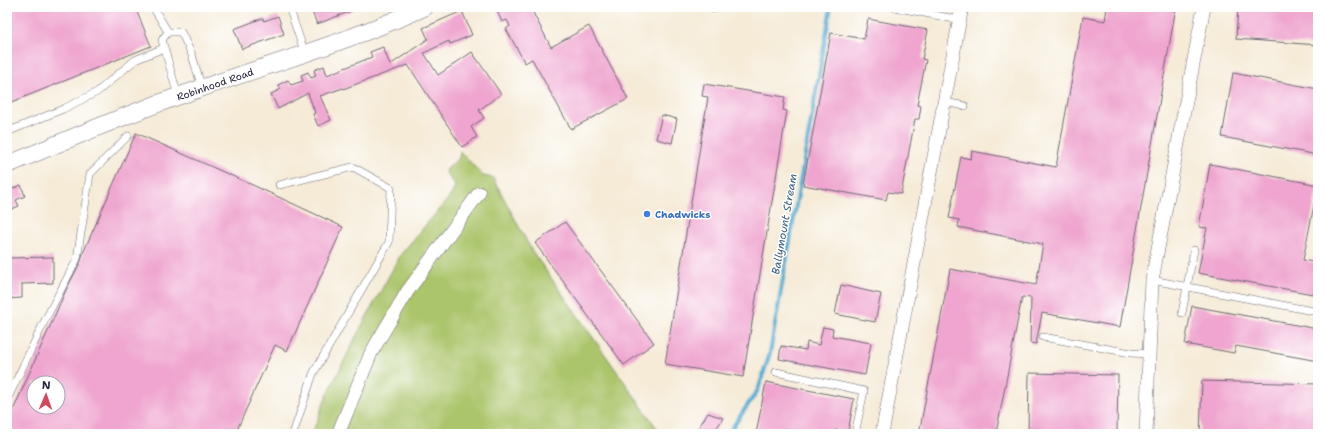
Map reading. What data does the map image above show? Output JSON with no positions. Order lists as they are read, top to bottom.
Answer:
{
  "streets": {
    "street": ["Robinhood Road"]
  },
  "water": ["Ballymount Stream"],
  "places": ["Chadwicks"],
  "north": "top"
}
